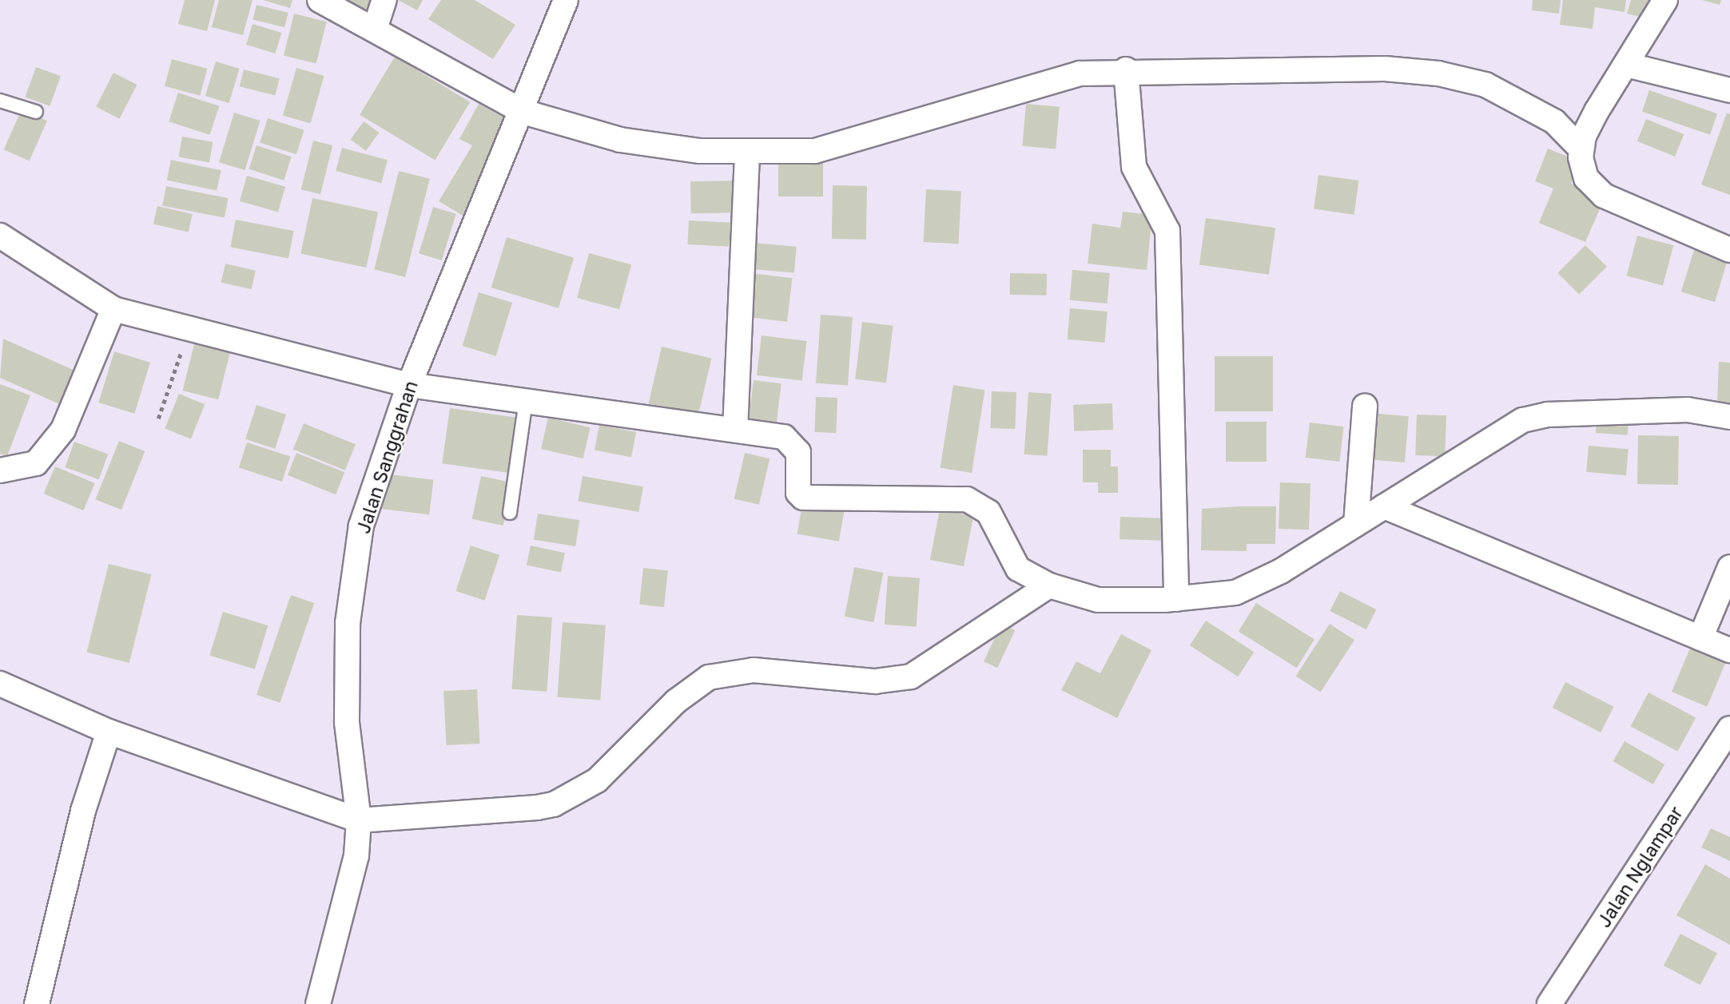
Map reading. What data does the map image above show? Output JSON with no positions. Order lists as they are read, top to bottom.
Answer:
{
  "streets": {
    "street": ["Jalan Sanggrahan", "Jalan Nglampar"]
  }
}
